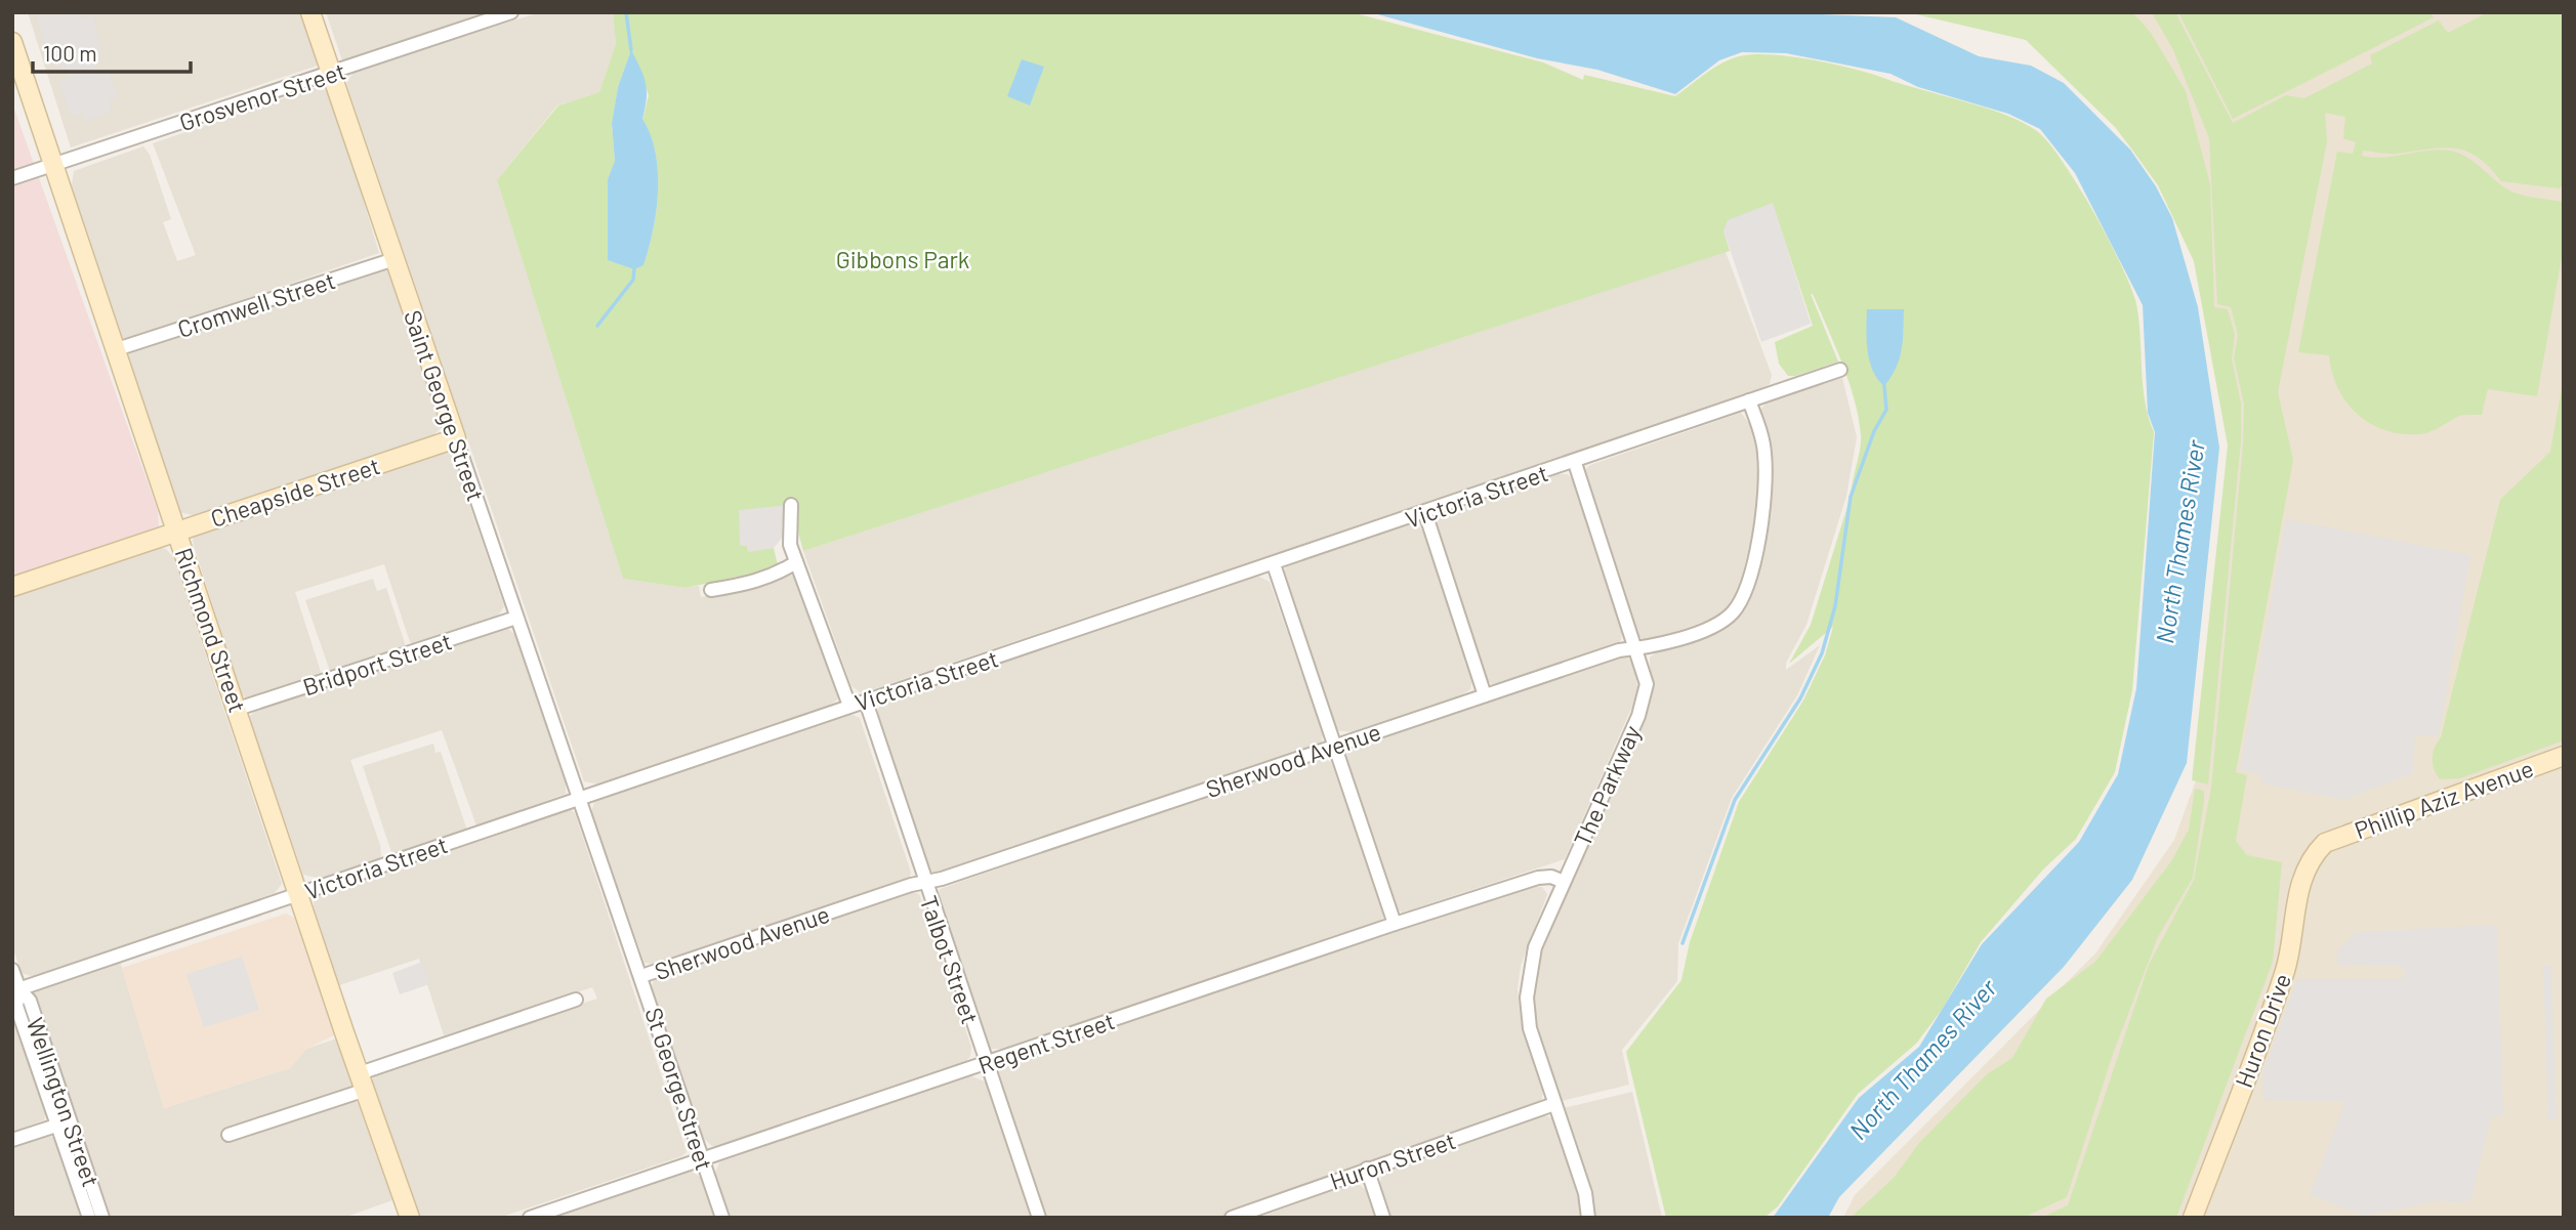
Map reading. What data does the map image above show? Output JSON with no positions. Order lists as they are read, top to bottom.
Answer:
{
  "streets": {
    "street": [
      "Grosvenor Street",
      "Cromwell Street",
      "Saint George Street",
      "Cheapside Street",
      "Victoria Street",
      "Richmond Street",
      "Bridport Street",
      "Sherwood Avenue",
      "The Parkway",
      "Phillip Aziz Avenue",
      "Talbot Street",
      "Huron Drive",
      "Regent Street",
      "St George Street",
      "Wellington Street",
      "Huron Street"
    ]
  },
  "crossings": [
    ["Grosvenor Street", "Saint George Street"],
    ["Grosvenor Street", "Richmond Street"],
    ["Cromwell Street", "Saint George Street"],
    ["Cromwell Street", "Richmond Street"],
    ["Saint George Street", "Cheapside Street"],
    ["Saint George Street", "Victoria Street"],
    ["Saint George Street", "Bridport Street"],
    ["Saint George Street", "St George Street"],
    ["Cheapside Street", "Richmond Street"],
    ["Victoria Street", "Richmond Street"],
    ["Victoria Street", "Sherwood Avenue"],
    ["Victoria Street", "The Parkway"],
    ["Victoria Street", "Talbot Street"],
    ["Victoria Street", "St George Street"],
    ["Victoria Street", "Wellington Street"],
    ["Richmond Street", "Bridport Street"],
    ["Sherwood Avenue", "The Parkway"],
    ["Sherwood Avenue", "Talbot Street"],
    ["Sherwood Avenue", "St George Street"],
    ["The Parkway", "Regent Street"],
    ["The Parkway", "Huron Street"],
    ["Phillip Aziz Avenue", "Huron Drive"],
    ["Talbot Street", "Regent Street"],
    ["Regent Street", "St George Street"]
  ],
  "water": ["North Thames River"],
  "parks": ["Gibbons Park"],
  "scale_bar": "100 m"
}
